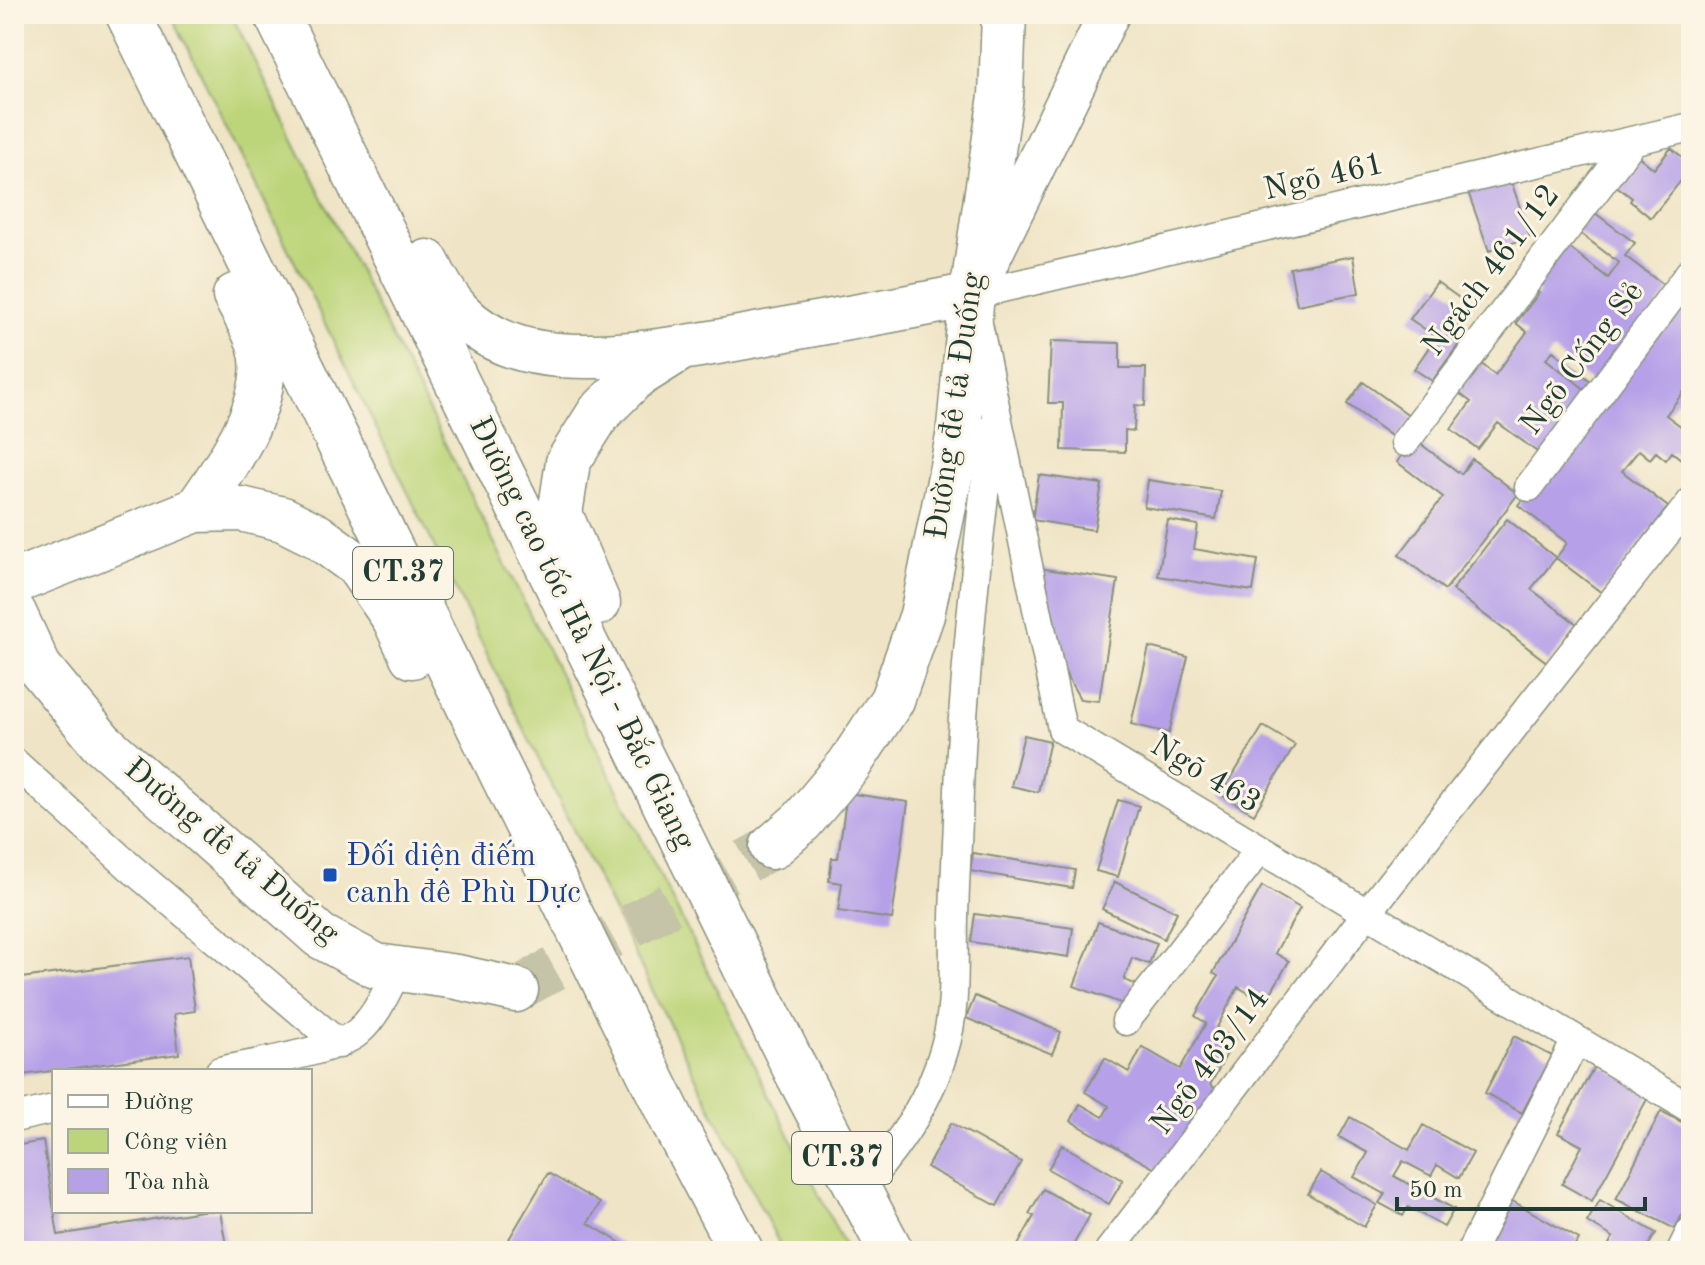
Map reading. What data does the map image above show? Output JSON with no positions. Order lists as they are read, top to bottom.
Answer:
{
  "streets": {
    "main road": ["Đường đê tả Đuống", "CT.37", "Đường cao tốc Hà Nội - Bắc Giang"],
    "street": [
      "Ngõ 461",
      "Ngách 461/12",
      "Ngõ Cống Sẻ",
      "Ngõ 463",
      "Ngõ 463/14"
    ]
  },
  "crossings": [
    ["Ngõ 461", "Ngách 461/12"],
    ["Ngõ 461", "Đường đê tả Đuống"],
    ["Ngõ 461", "Ngõ 463"],
    ["Đường đê tả Đuống", "Ngõ 463"],
    ["Ngõ 463", "Ngõ 463/14"]
  ],
  "places": {
    "transit": ["Đối diện điếm canh đê Phù Dực"]
  },
  "legend": ["Đường", "Công viên", "Tòa nhà"],
  "scale_bar": "50 m"
}
